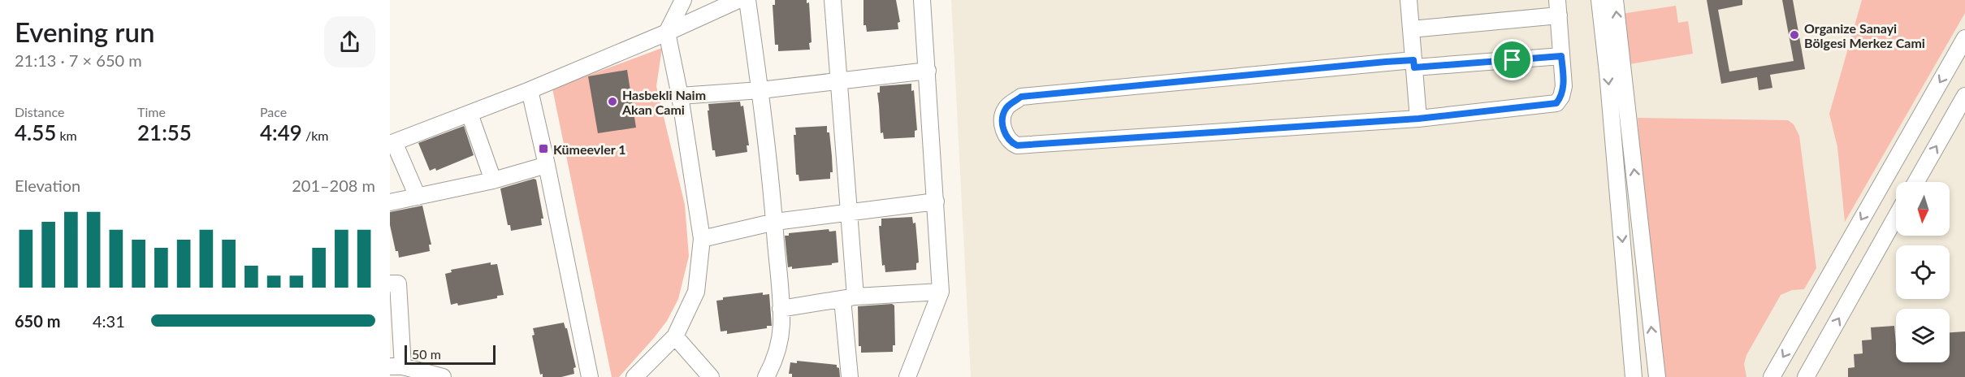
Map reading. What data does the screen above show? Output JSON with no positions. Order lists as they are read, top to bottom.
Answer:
{
  "places": {
    "other": ["Organize Sanayi Bölgesi Merkez Cami", "Hasbekli Naim Akan Cami"],
    "transit": ["Kümeevler 1"]
  },
  "scale_bar": "50 m",
  "north": "bottom",
  "page": {
    "heading": ["Evening run", "21:13 · 7 × 650 m"],
    "stats": [
      ["Distance", "4.55 km"],
      ["Time", "21:55"],
      ["Pace", "4:49 /km"]
    ],
    "chart": ["Elevation", "201–208 m"],
    "list": [
      {
        "name": "650 m",
        "note": "4:31"
      }
    ],
    "scale": "50 m"
  }
}
